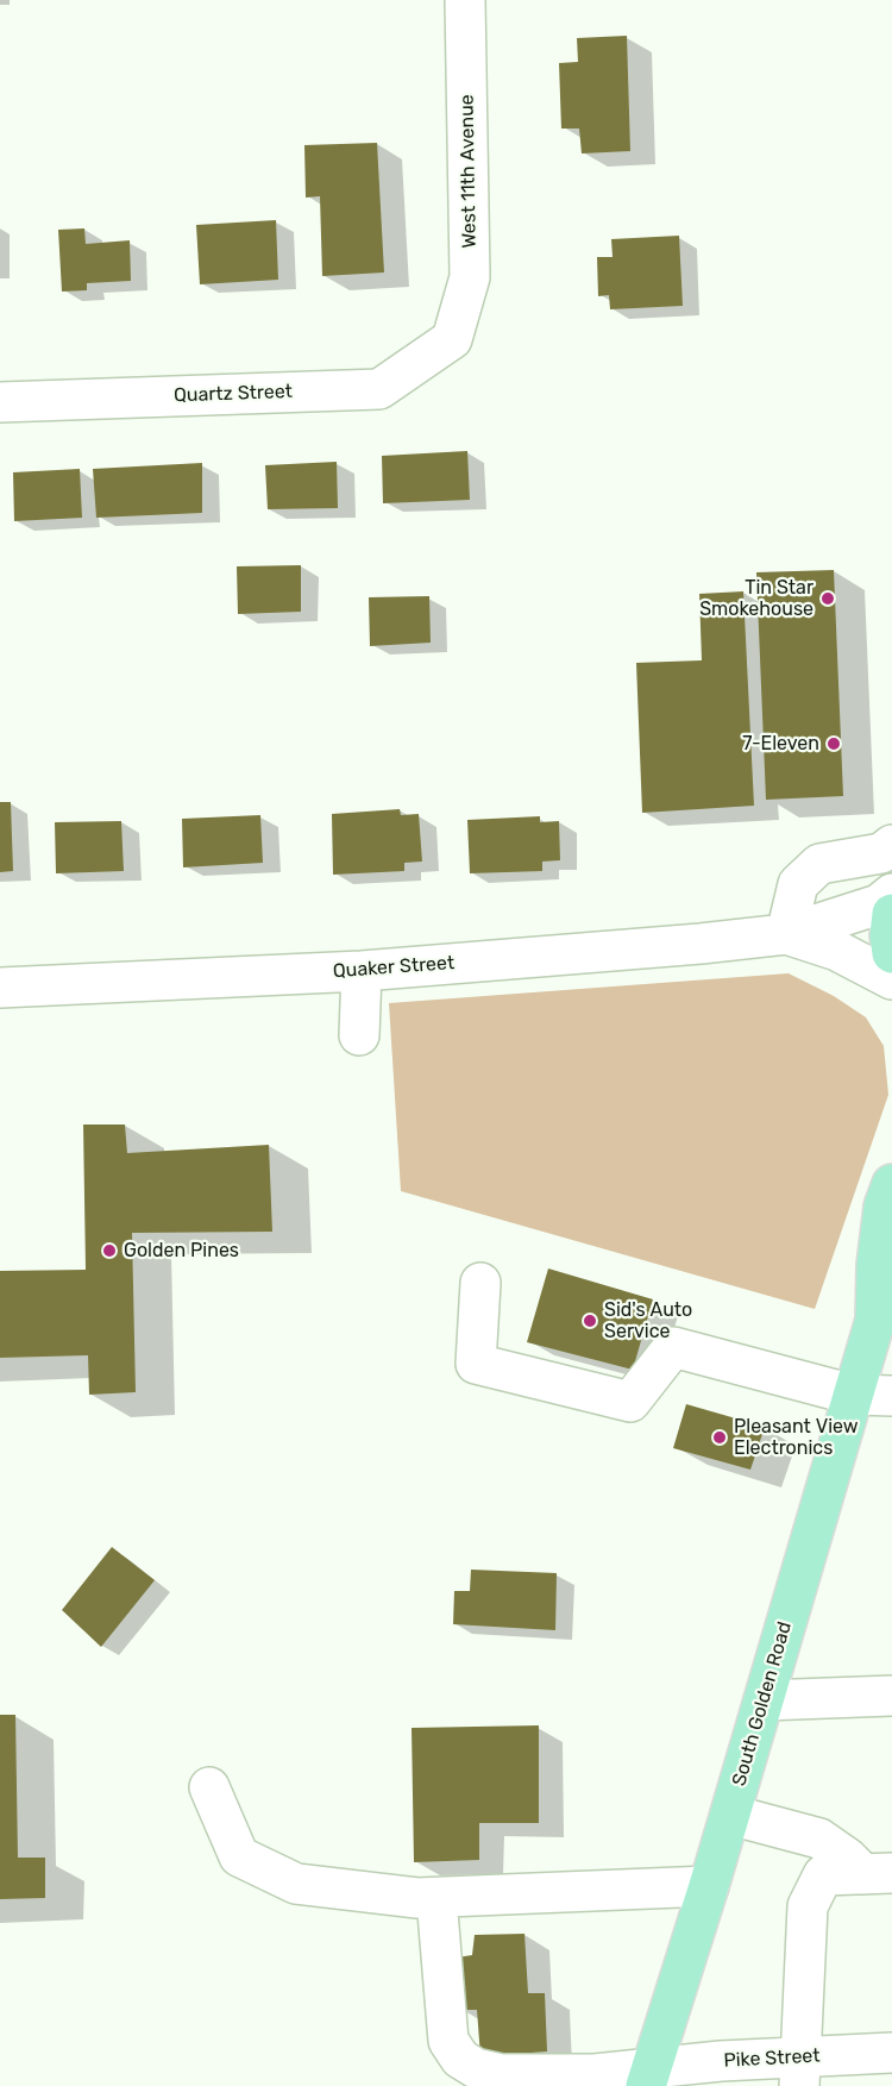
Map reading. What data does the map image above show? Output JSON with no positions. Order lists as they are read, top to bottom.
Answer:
{
  "streets": {
    "main road": ["South Golden Road"],
    "street": [
      "West 11th Avenue",
      "Quartz Street",
      "Quaker Street",
      "Pike Street"
    ]
  },
  "crossings": [
    ["West 11th Avenue", "Quartz Street"],
    ["South Golden Road", "Pike Street"]
  ],
  "places": [
    "Tin Star Smokehouse",
    "7-Eleven",
    "Golden Pines",
    "Sid's Auto Service",
    "Pleasant View Electronics"
  ]
}
